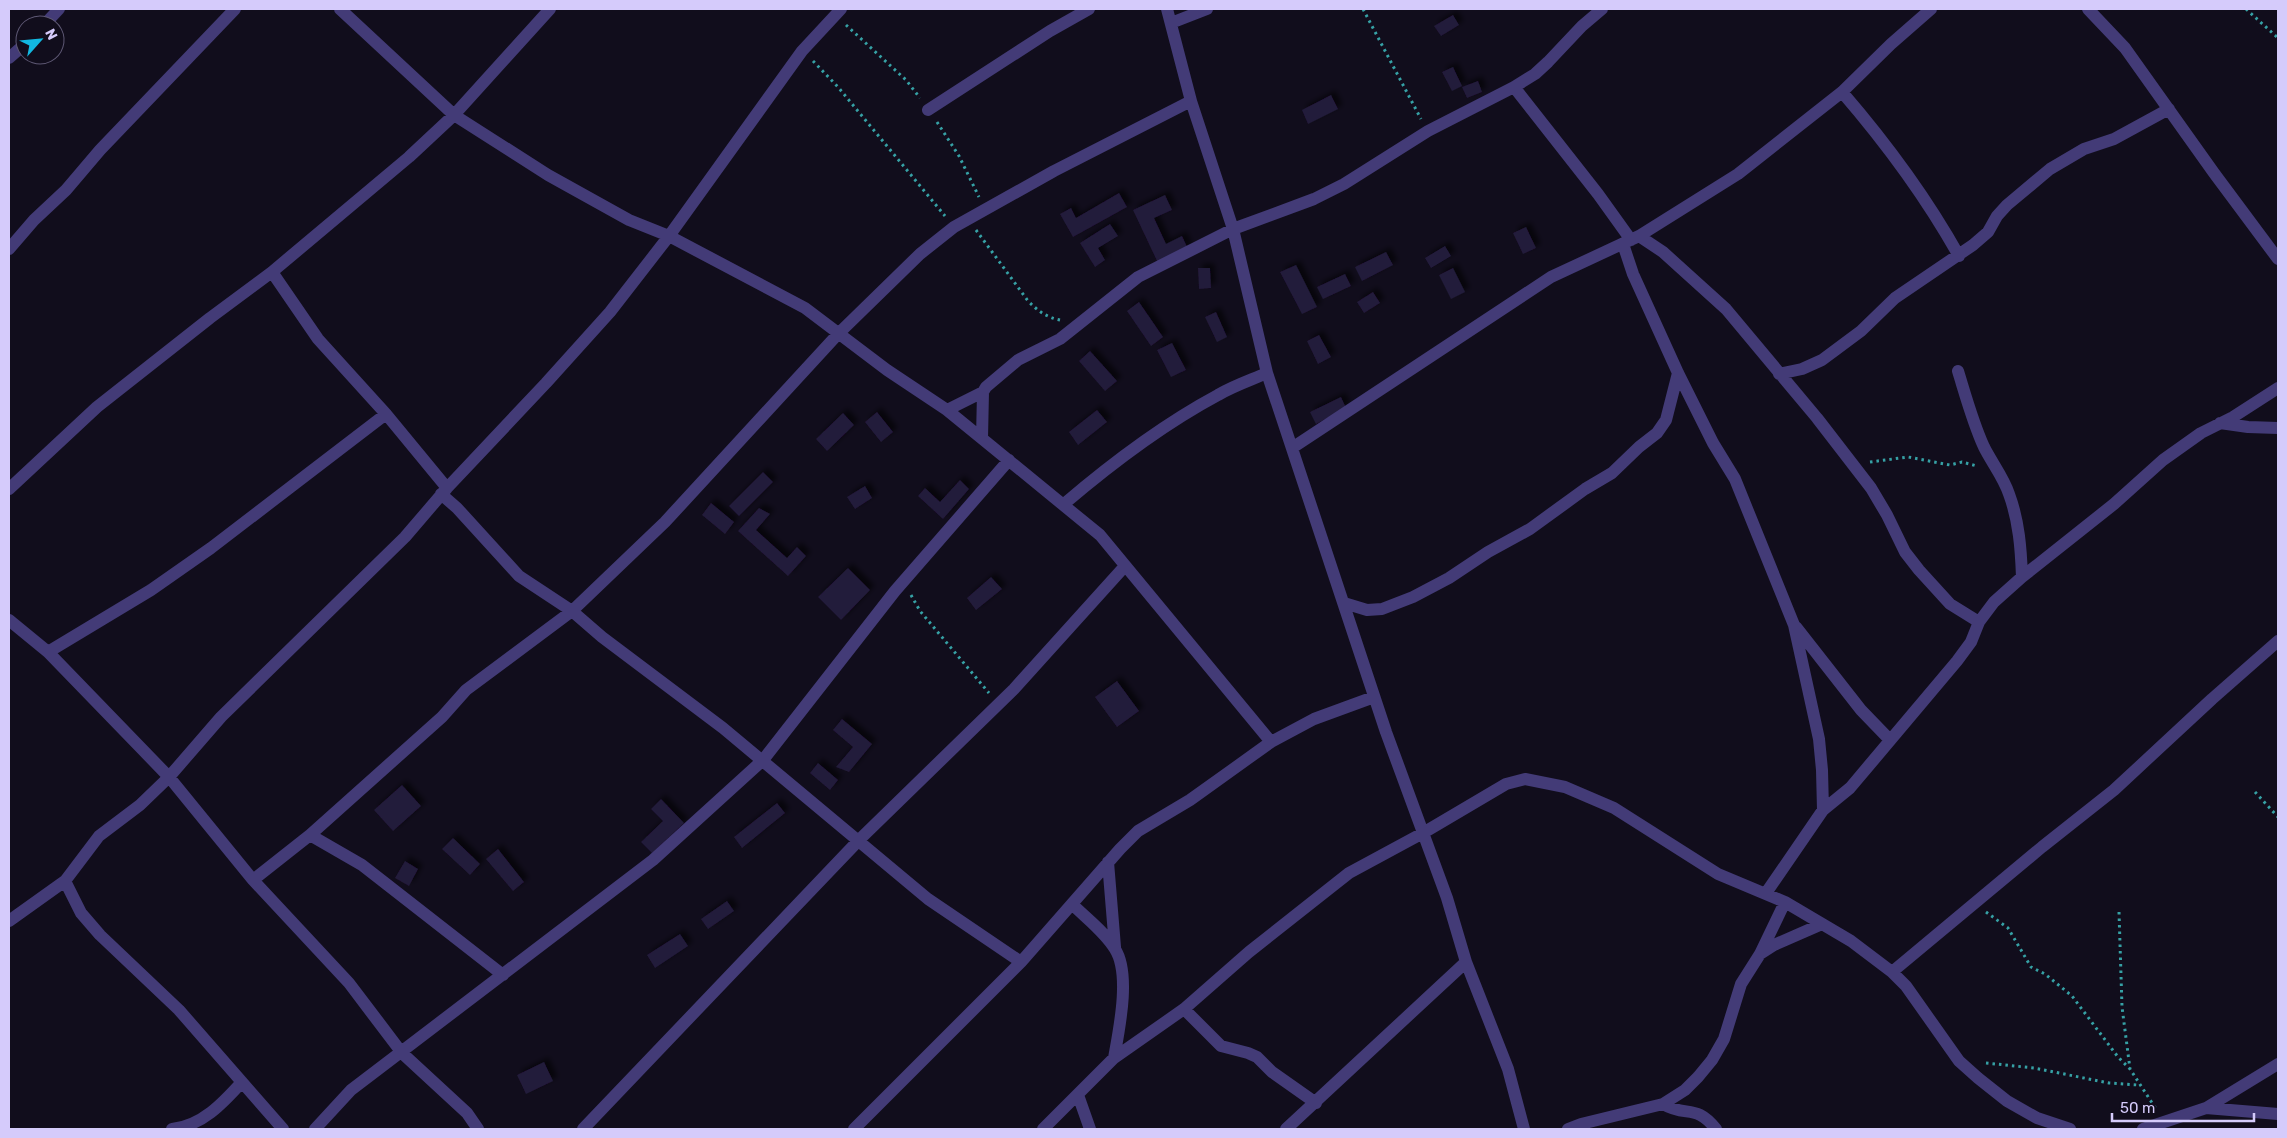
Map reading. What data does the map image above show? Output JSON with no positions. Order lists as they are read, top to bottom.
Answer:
{
  "scale_bar": "50 m",
  "north": "top right"
}
